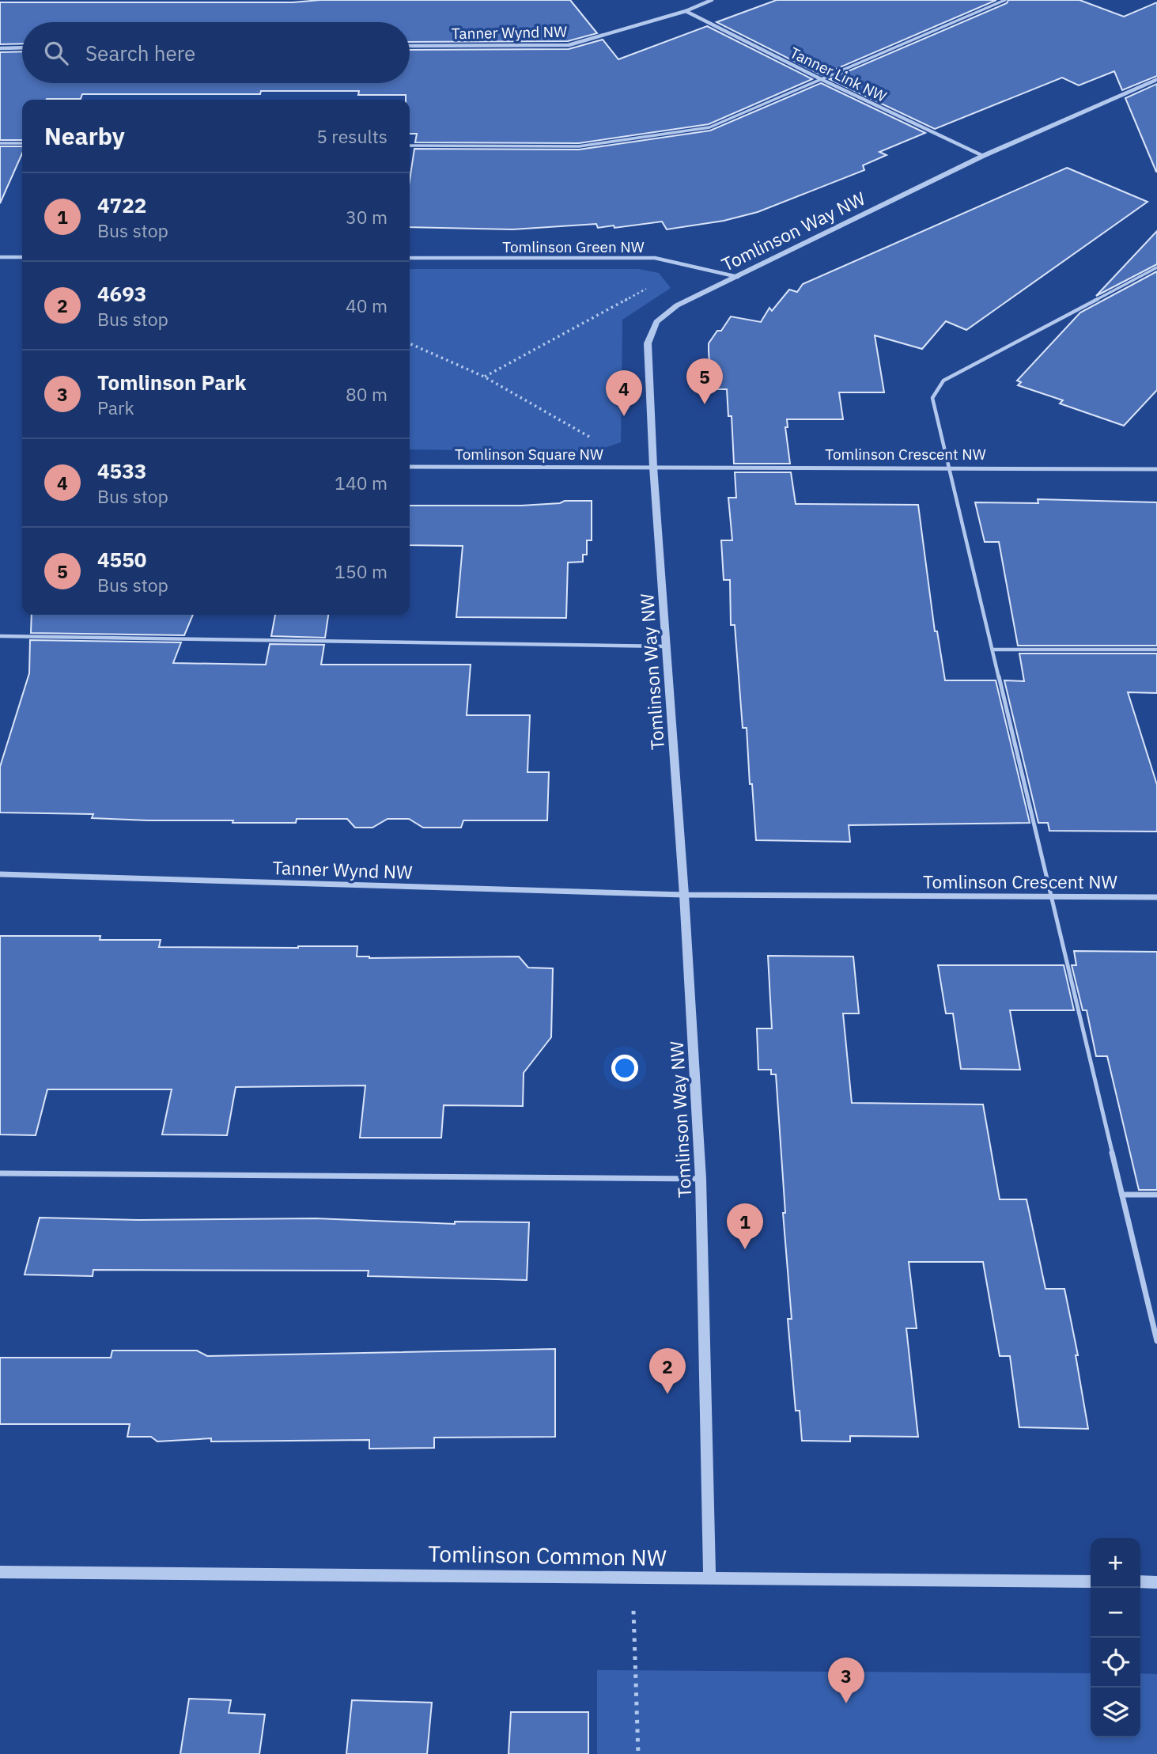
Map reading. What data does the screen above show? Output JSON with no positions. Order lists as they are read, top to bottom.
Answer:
{
  "streets": {
    "street": [
      "Tanner Wynd NW",
      "Tanner Link NW",
      "Tomlinson Way NW",
      "Tomlinson Green NW",
      "Tomlinson Square NW",
      "Tomlinson Crescent NW",
      "Tomlinson Common NW"
    ]
  },
  "crossings": [
    ["Tanner Wynd NW", "Tanner Link NW"],
    ["Tanner Wynd NW", "Tomlinson Way NW"],
    ["Tanner Wynd NW", "Tomlinson Crescent NW"],
    ["Tanner Link NW", "Tomlinson Way NW"],
    ["Tomlinson Way NW", "Tomlinson Green NW"],
    ["Tomlinson Way NW", "Tomlinson Square NW"],
    ["Tomlinson Way NW", "Tomlinson Crescent NW"],
    ["Tomlinson Way NW", "Tomlinson Common NW"],
    ["Tomlinson Square NW", "Tomlinson Crescent NW"]
  ],
  "page": {
    "search": "Search here",
    "heading": ["Nearby", "5 results"],
    "list": [
      {
        "mark": "1",
        "name": "4722",
        "note": "Bus stop",
        "value": "30 m"
      },
      {
        "mark": "2",
        "name": "4693",
        "note": "Bus stop",
        "value": "40 m"
      },
      {
        "mark": "3",
        "name": "Tomlinson Park",
        "note": "Park",
        "value": "80 m"
      },
      {
        "mark": "4",
        "name": "4533",
        "note": "Bus stop",
        "value": "140 m"
      },
      {
        "mark": "5",
        "name": "4550",
        "note": "Bus stop",
        "value": "150 m"
      }
    ],
    "pins": [
      "5",
      "4",
      "1",
      "2",
      "3"
    ],
    "map_buttons": ["+", "−"]
  }
}
